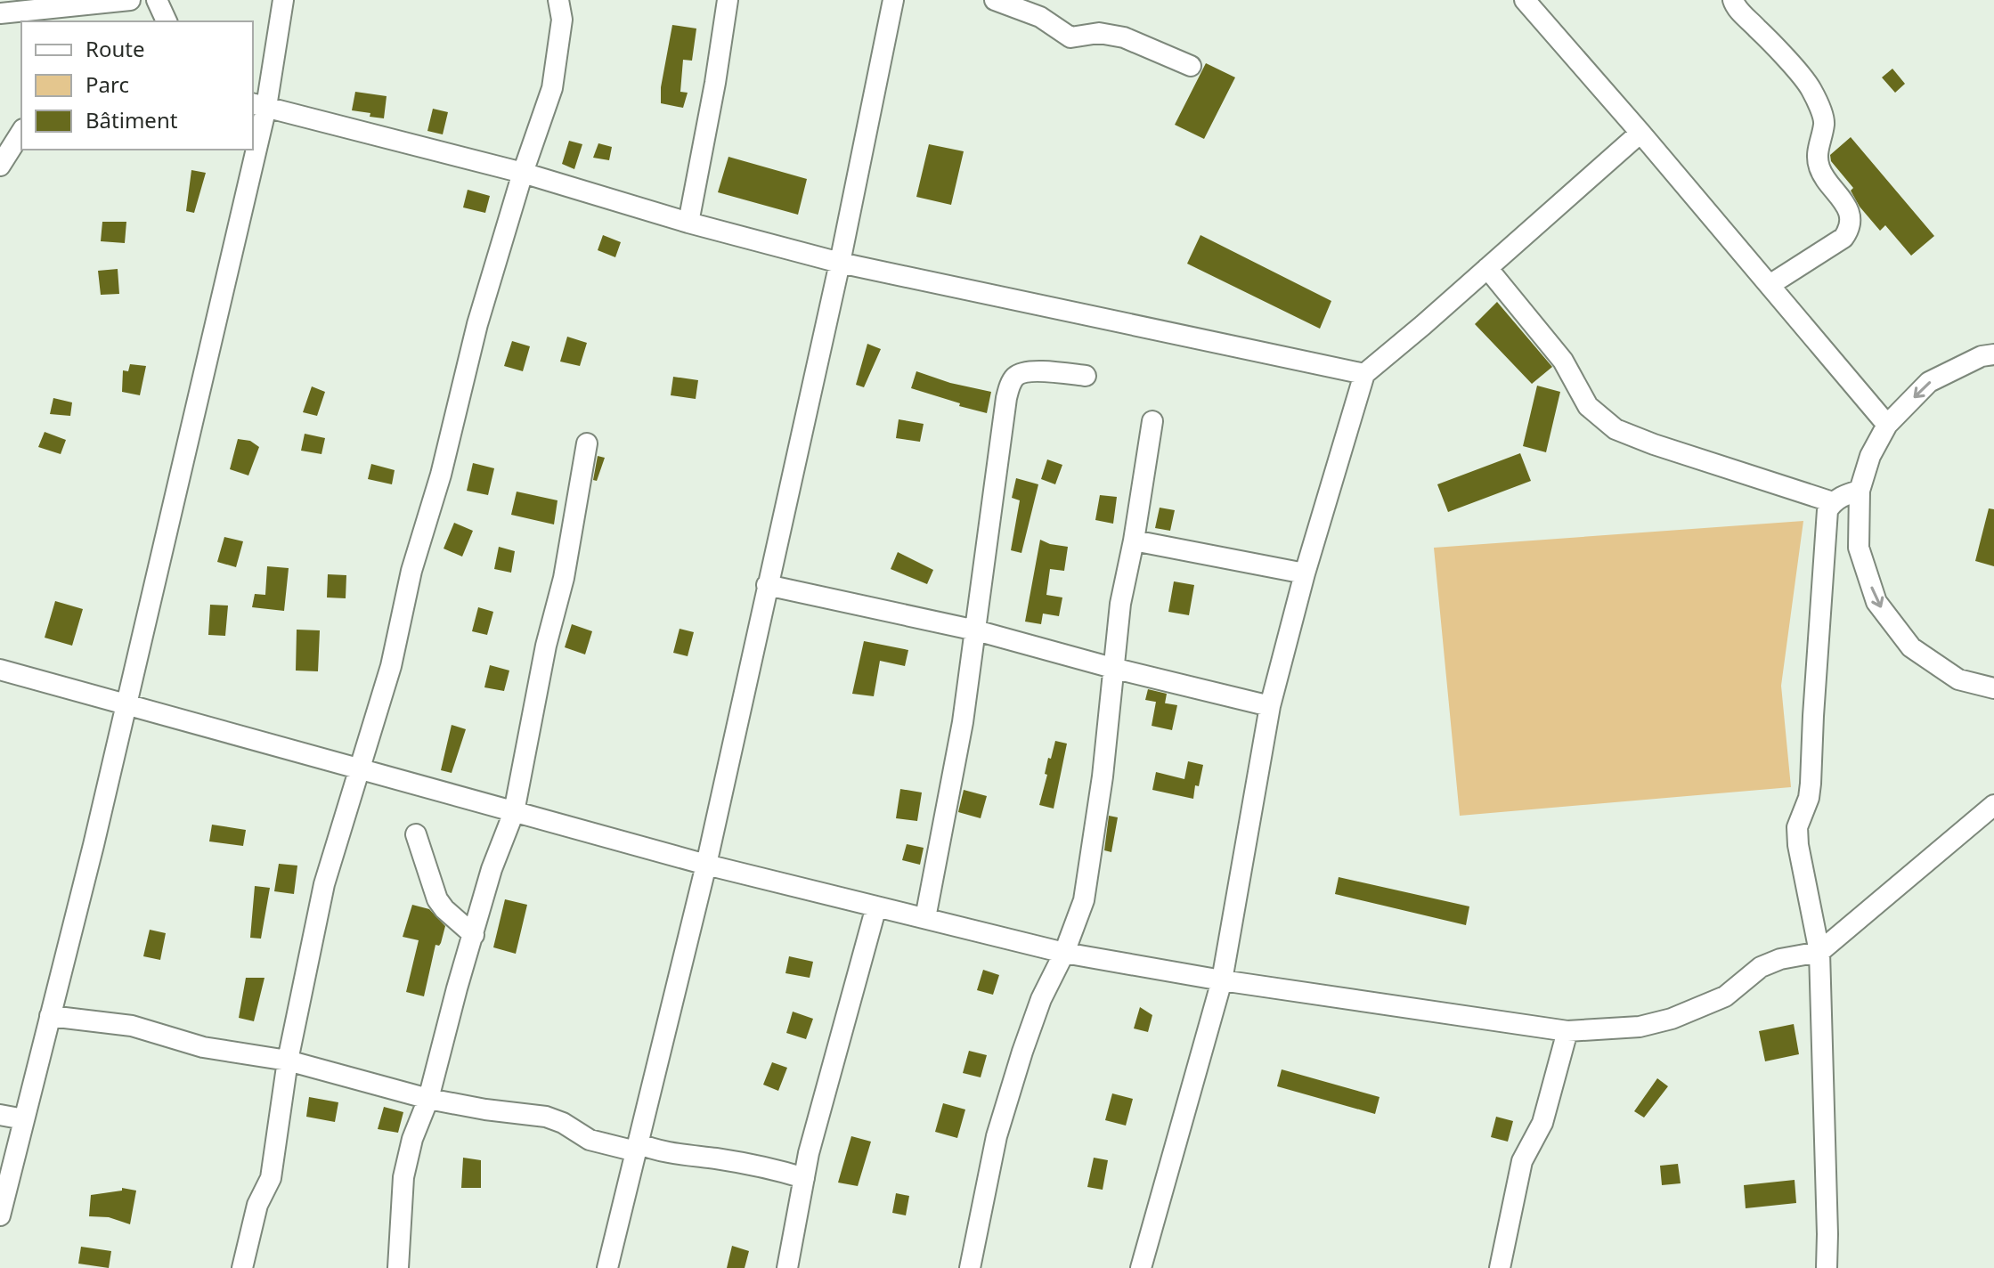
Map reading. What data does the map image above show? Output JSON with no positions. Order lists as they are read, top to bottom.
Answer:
{
  "legend": ["Route", "Parc", "Bâtiment"]
}
